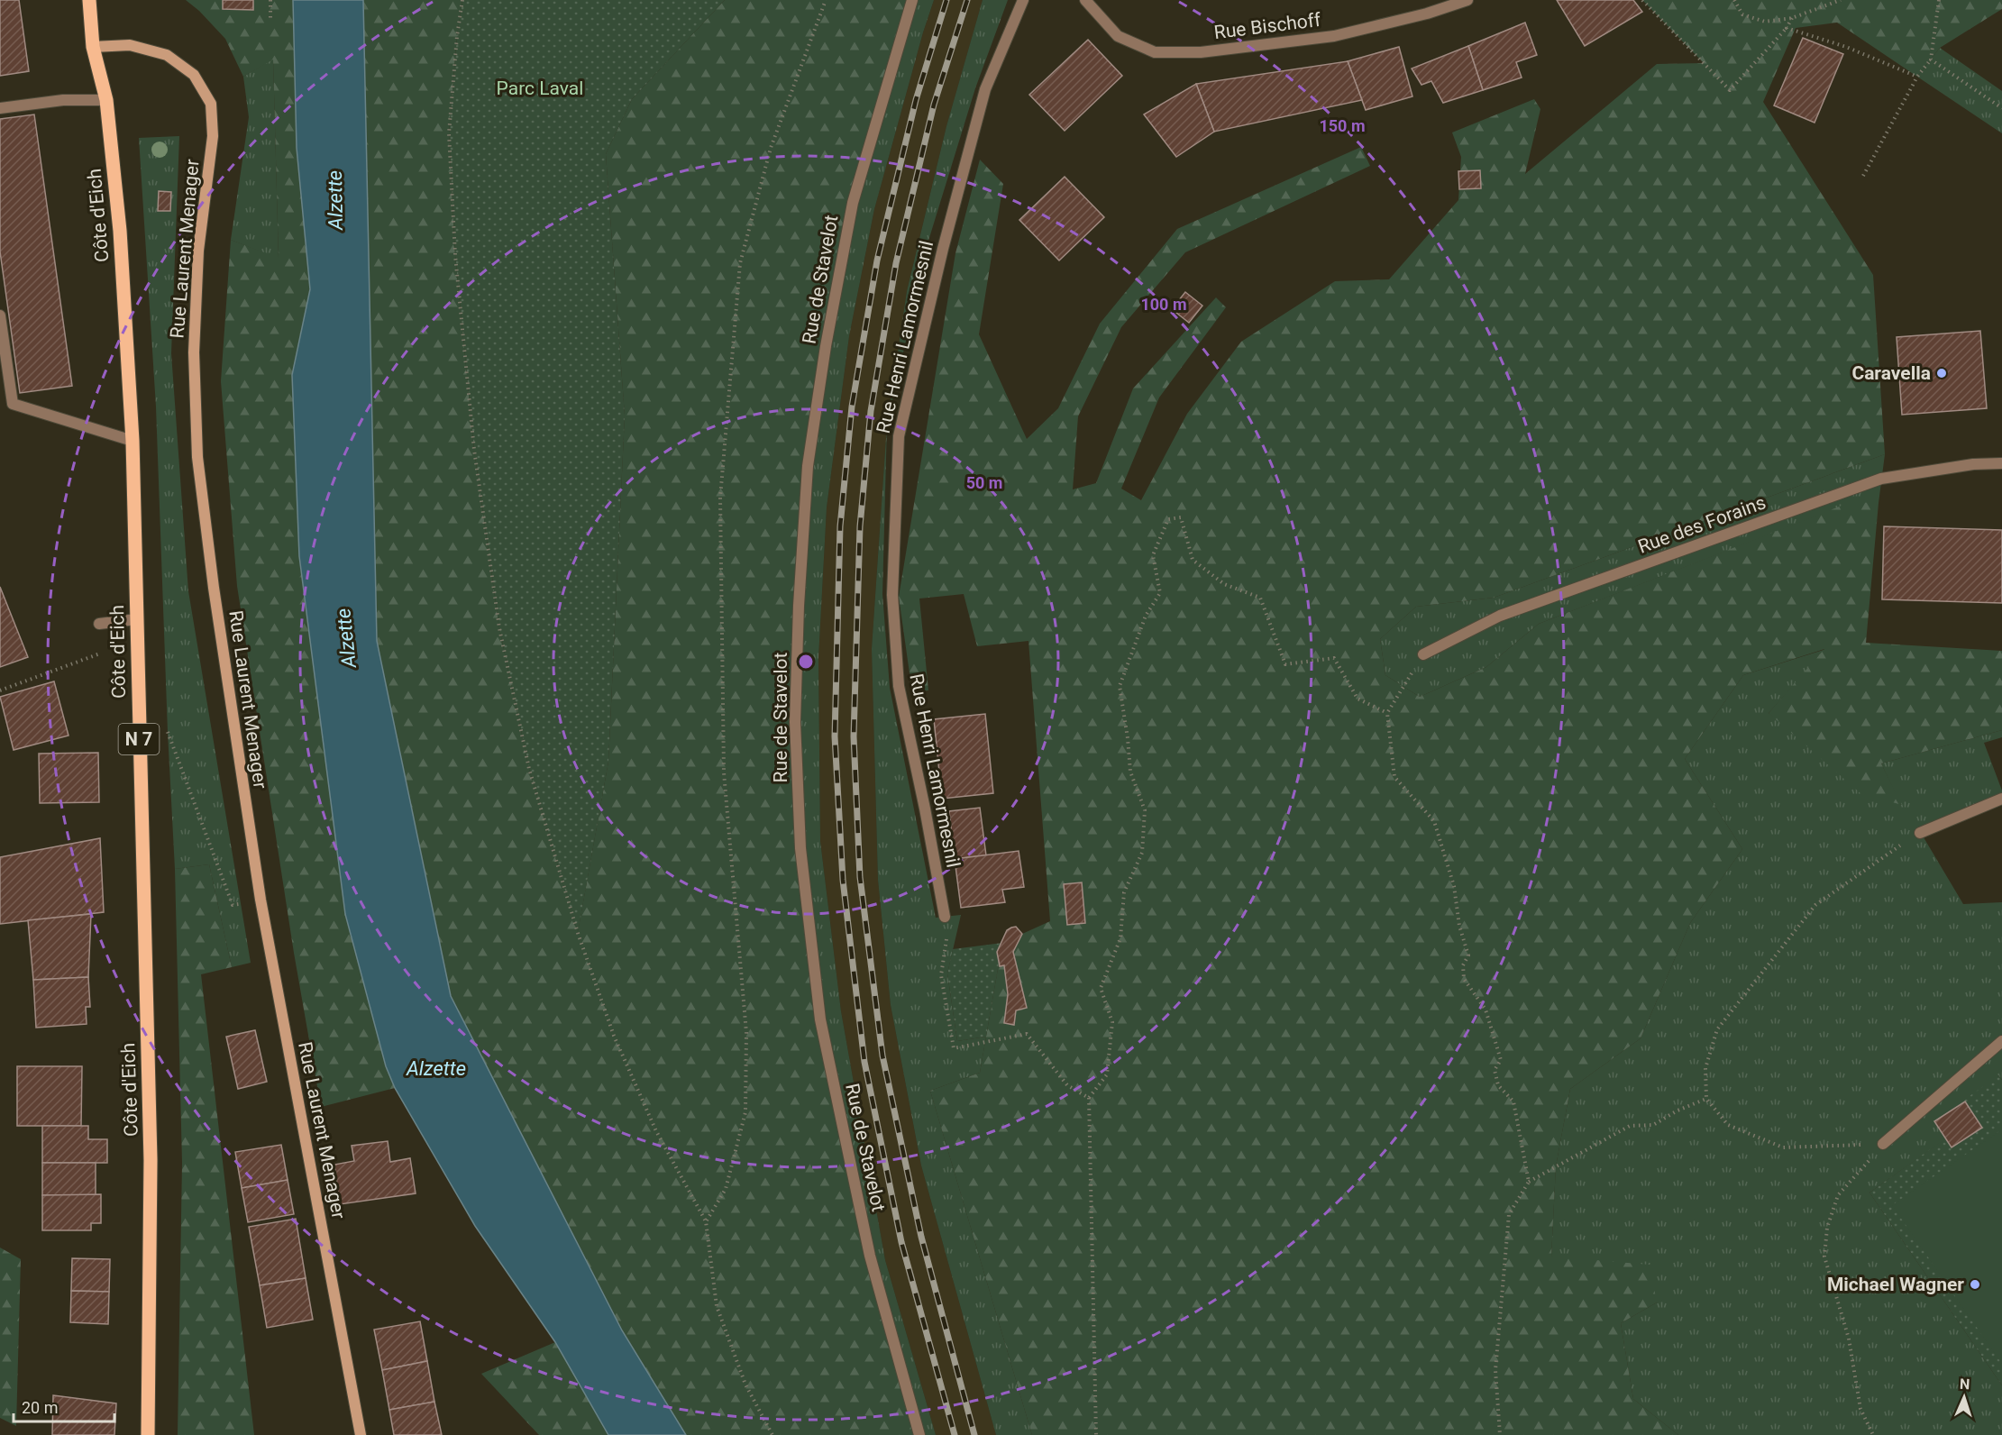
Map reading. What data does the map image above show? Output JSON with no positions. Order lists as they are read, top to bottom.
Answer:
{
  "streets": {
    "main road": ["Côte d'Eich", "Rue Laurent Menager", "N 7"],
    "street": [
      "Rue Bischoff",
      "Rue de Stavelot",
      "Rue Henri Lamormesnil",
      "Rue des Forains"
    ]
  },
  "crossings": [
    ["Côte d'Eich", "Rue Laurent Menager"]
  ],
  "water": ["Alzette"],
  "parks": ["Parc Laval"],
  "places": ["Caravella", "Michael Wagner"],
  "scale_bar": "20 m",
  "north": "top",
  "rings": ["150 m", "100 m", "50 m"]
}
